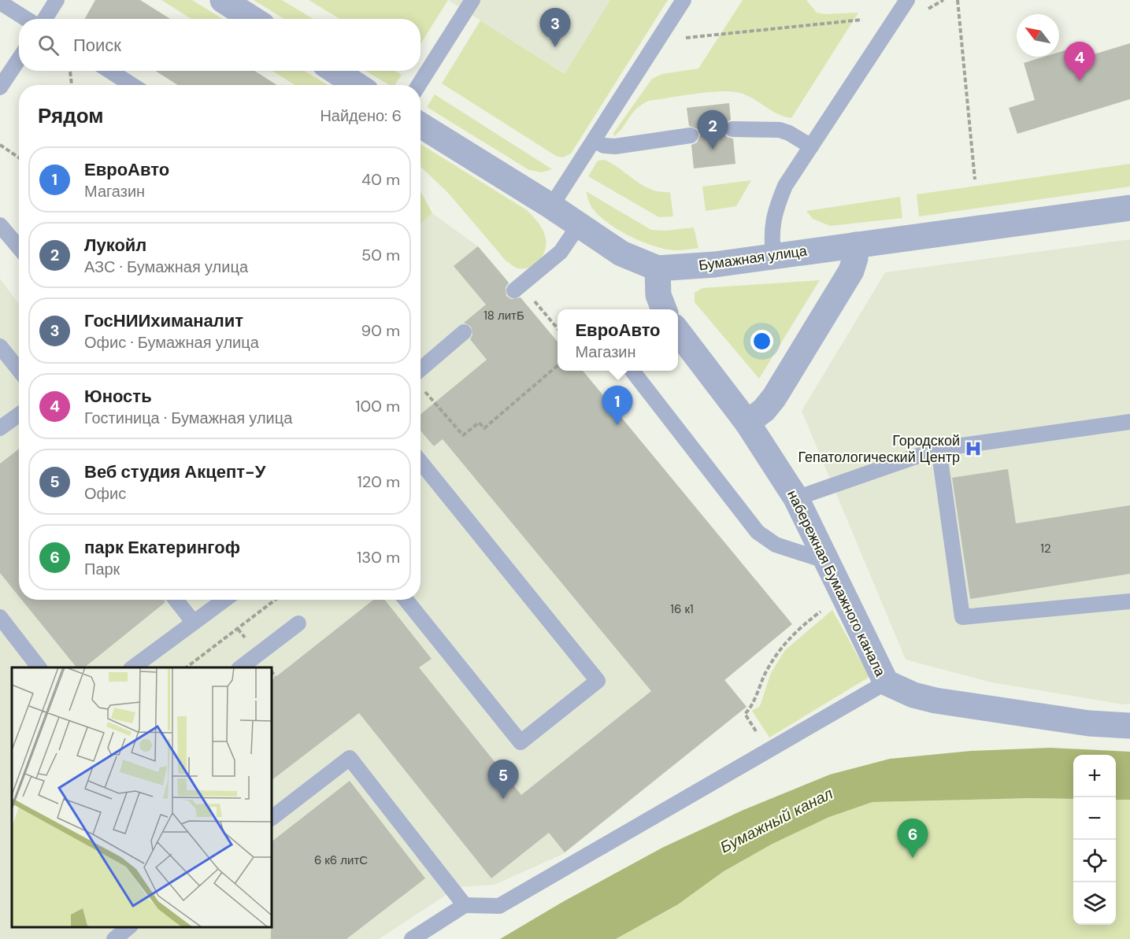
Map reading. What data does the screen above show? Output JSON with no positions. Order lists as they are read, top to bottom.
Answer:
{
  "streets": {
    "street": ["Бумажная улица", "набережная Бумажного канала"]
  },
  "water": ["Бумажный канал"],
  "places": {
    "hospital": ["Городской Гепатологический Центр"]
  },
  "house_numbers": [
    "18 литБ",
    "12",
    "16 к1",
    "6 к6 литС"
  ],
  "north": "top left",
  "page": {
    "pins": [
      "3",
      "4",
      "2",
      "1",
      "5",
      "6"
    ],
    "search": "Поиск",
    "heading": ["Рядом", "Найдено: 6"],
    "list": [
      {
        "mark": "1",
        "name": "ЕвроАвто",
        "note": "Магазин",
        "value": "40 m"
      },
      {
        "mark": "2",
        "name": "Лукойл",
        "note": "АЗС · Бумажная улица",
        "value": "50 m"
      },
      {
        "mark": "3",
        "name": "ГосНИИхиманалит",
        "note": "Офис · Бумажная улица",
        "value": "90 m"
      },
      {
        "mark": "4",
        "name": "Юность",
        "note": "Гостиница · Бумажная улица",
        "value": "100 m"
      },
      {
        "mark": "5",
        "name": "Веб студия Акцепт-У",
        "note": "Офис",
        "value": "120 m"
      },
      {
        "mark": "6",
        "name": "парк Екатерингоф",
        "note": "Парк",
        "value": "130 m"
      }
    ],
    "popup": ["ЕвроАвто", "Магазин"],
    "map_buttons": ["+", "−"]
  }
}
